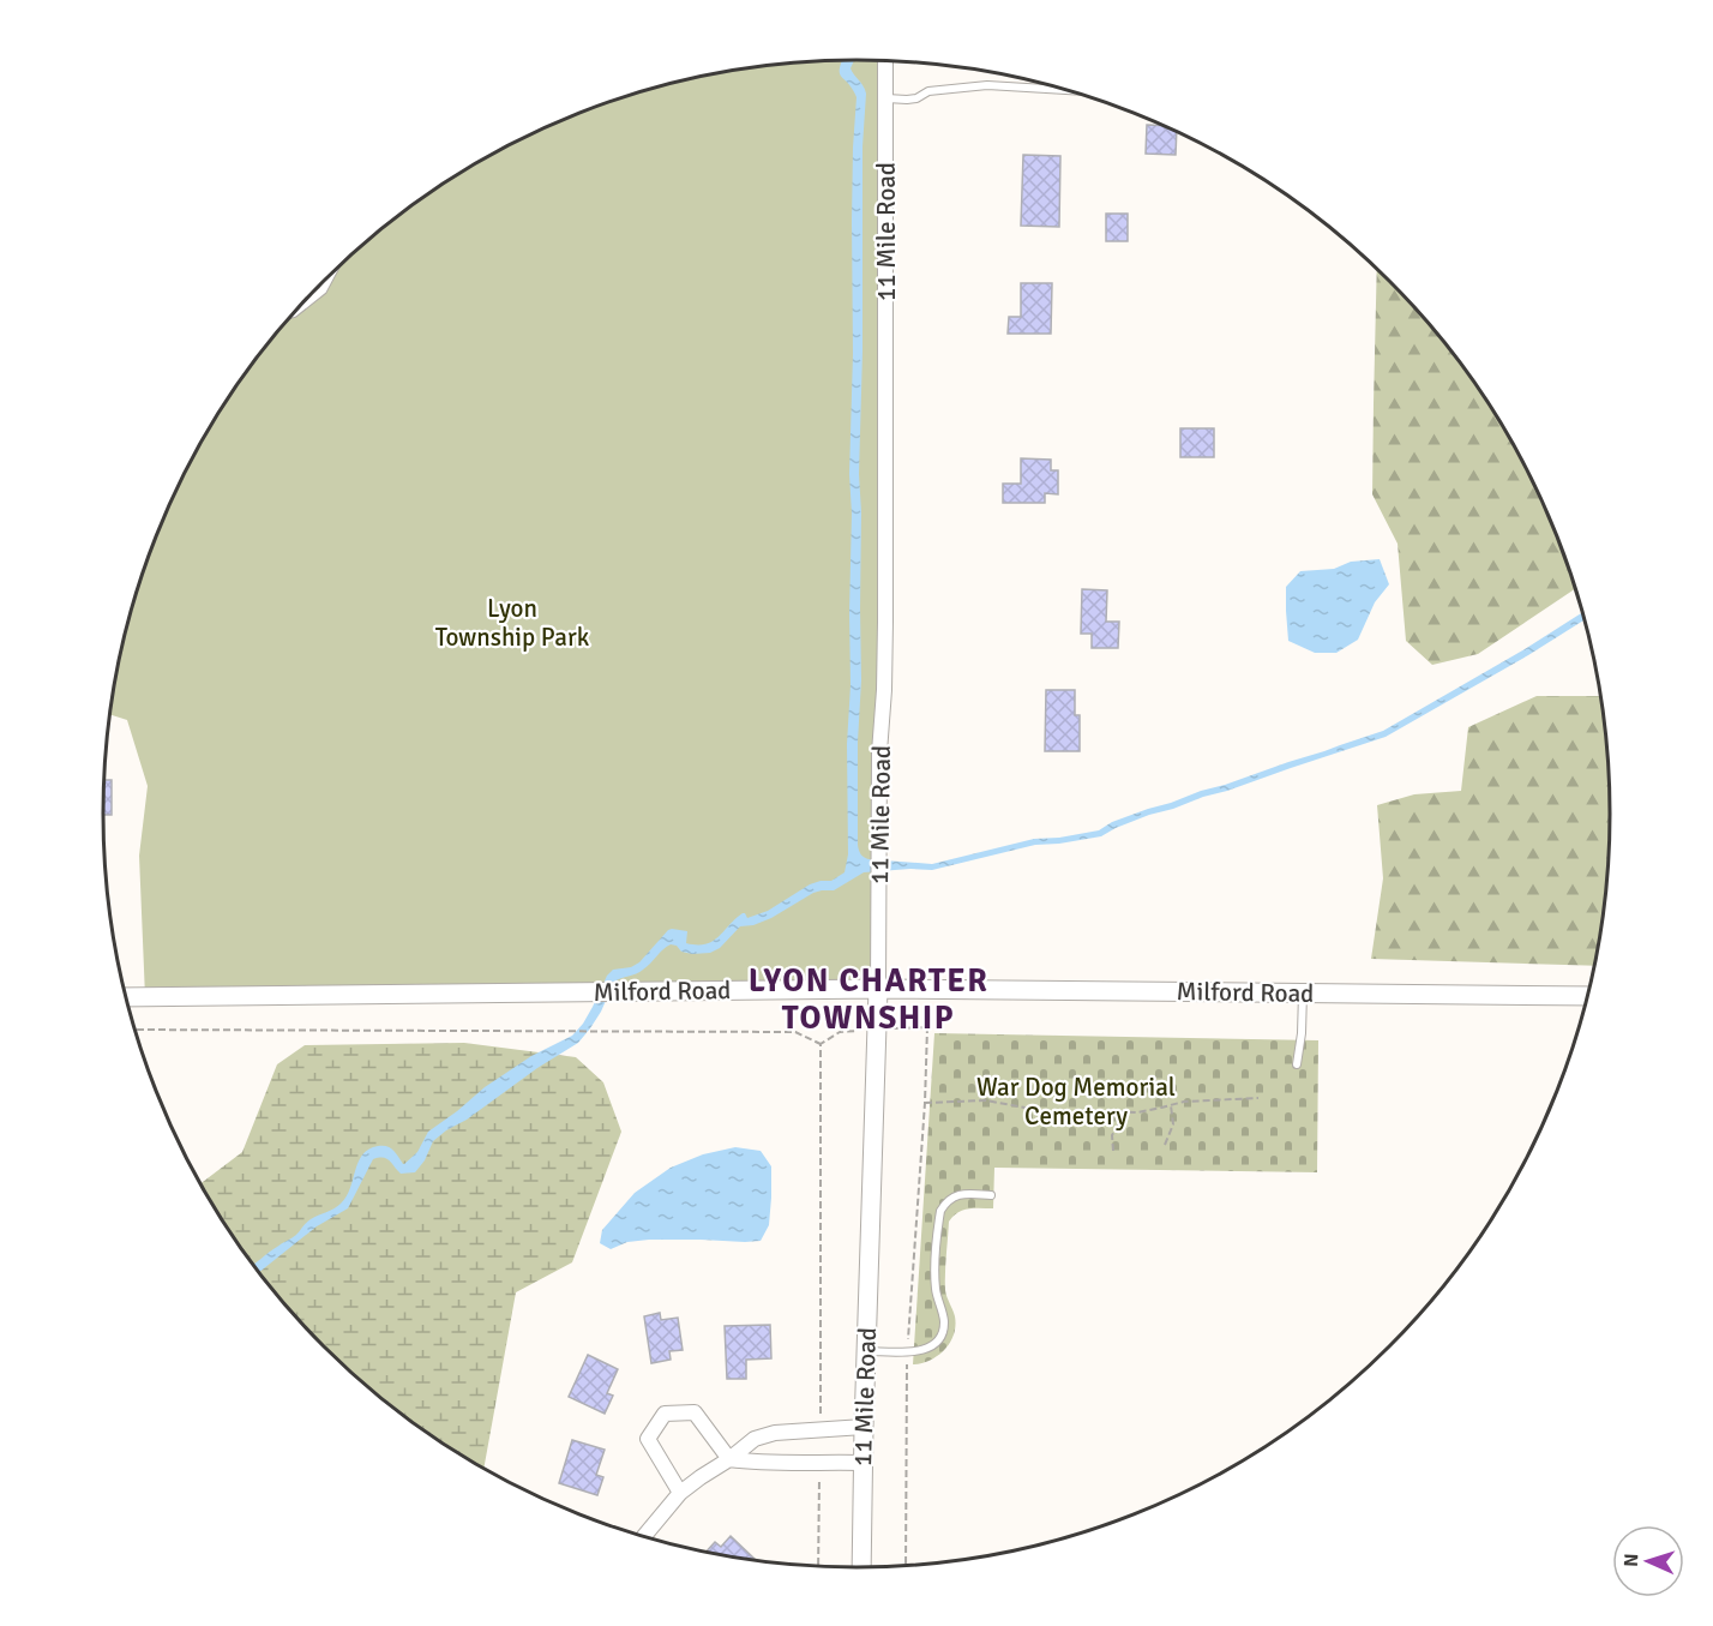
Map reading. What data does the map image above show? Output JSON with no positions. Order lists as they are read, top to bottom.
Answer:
{
  "streets": {
    "street": ["11 Mile Road", "Milford Road"]
  },
  "crossings": [
    ["11 Mile Road", "Milford Road"]
  ],
  "districts": ["LYON CHARTER TOWNSHIP"],
  "parks": ["Lyon Township Park", "War Dog Memorial Cemetery"],
  "north": "left"
}
